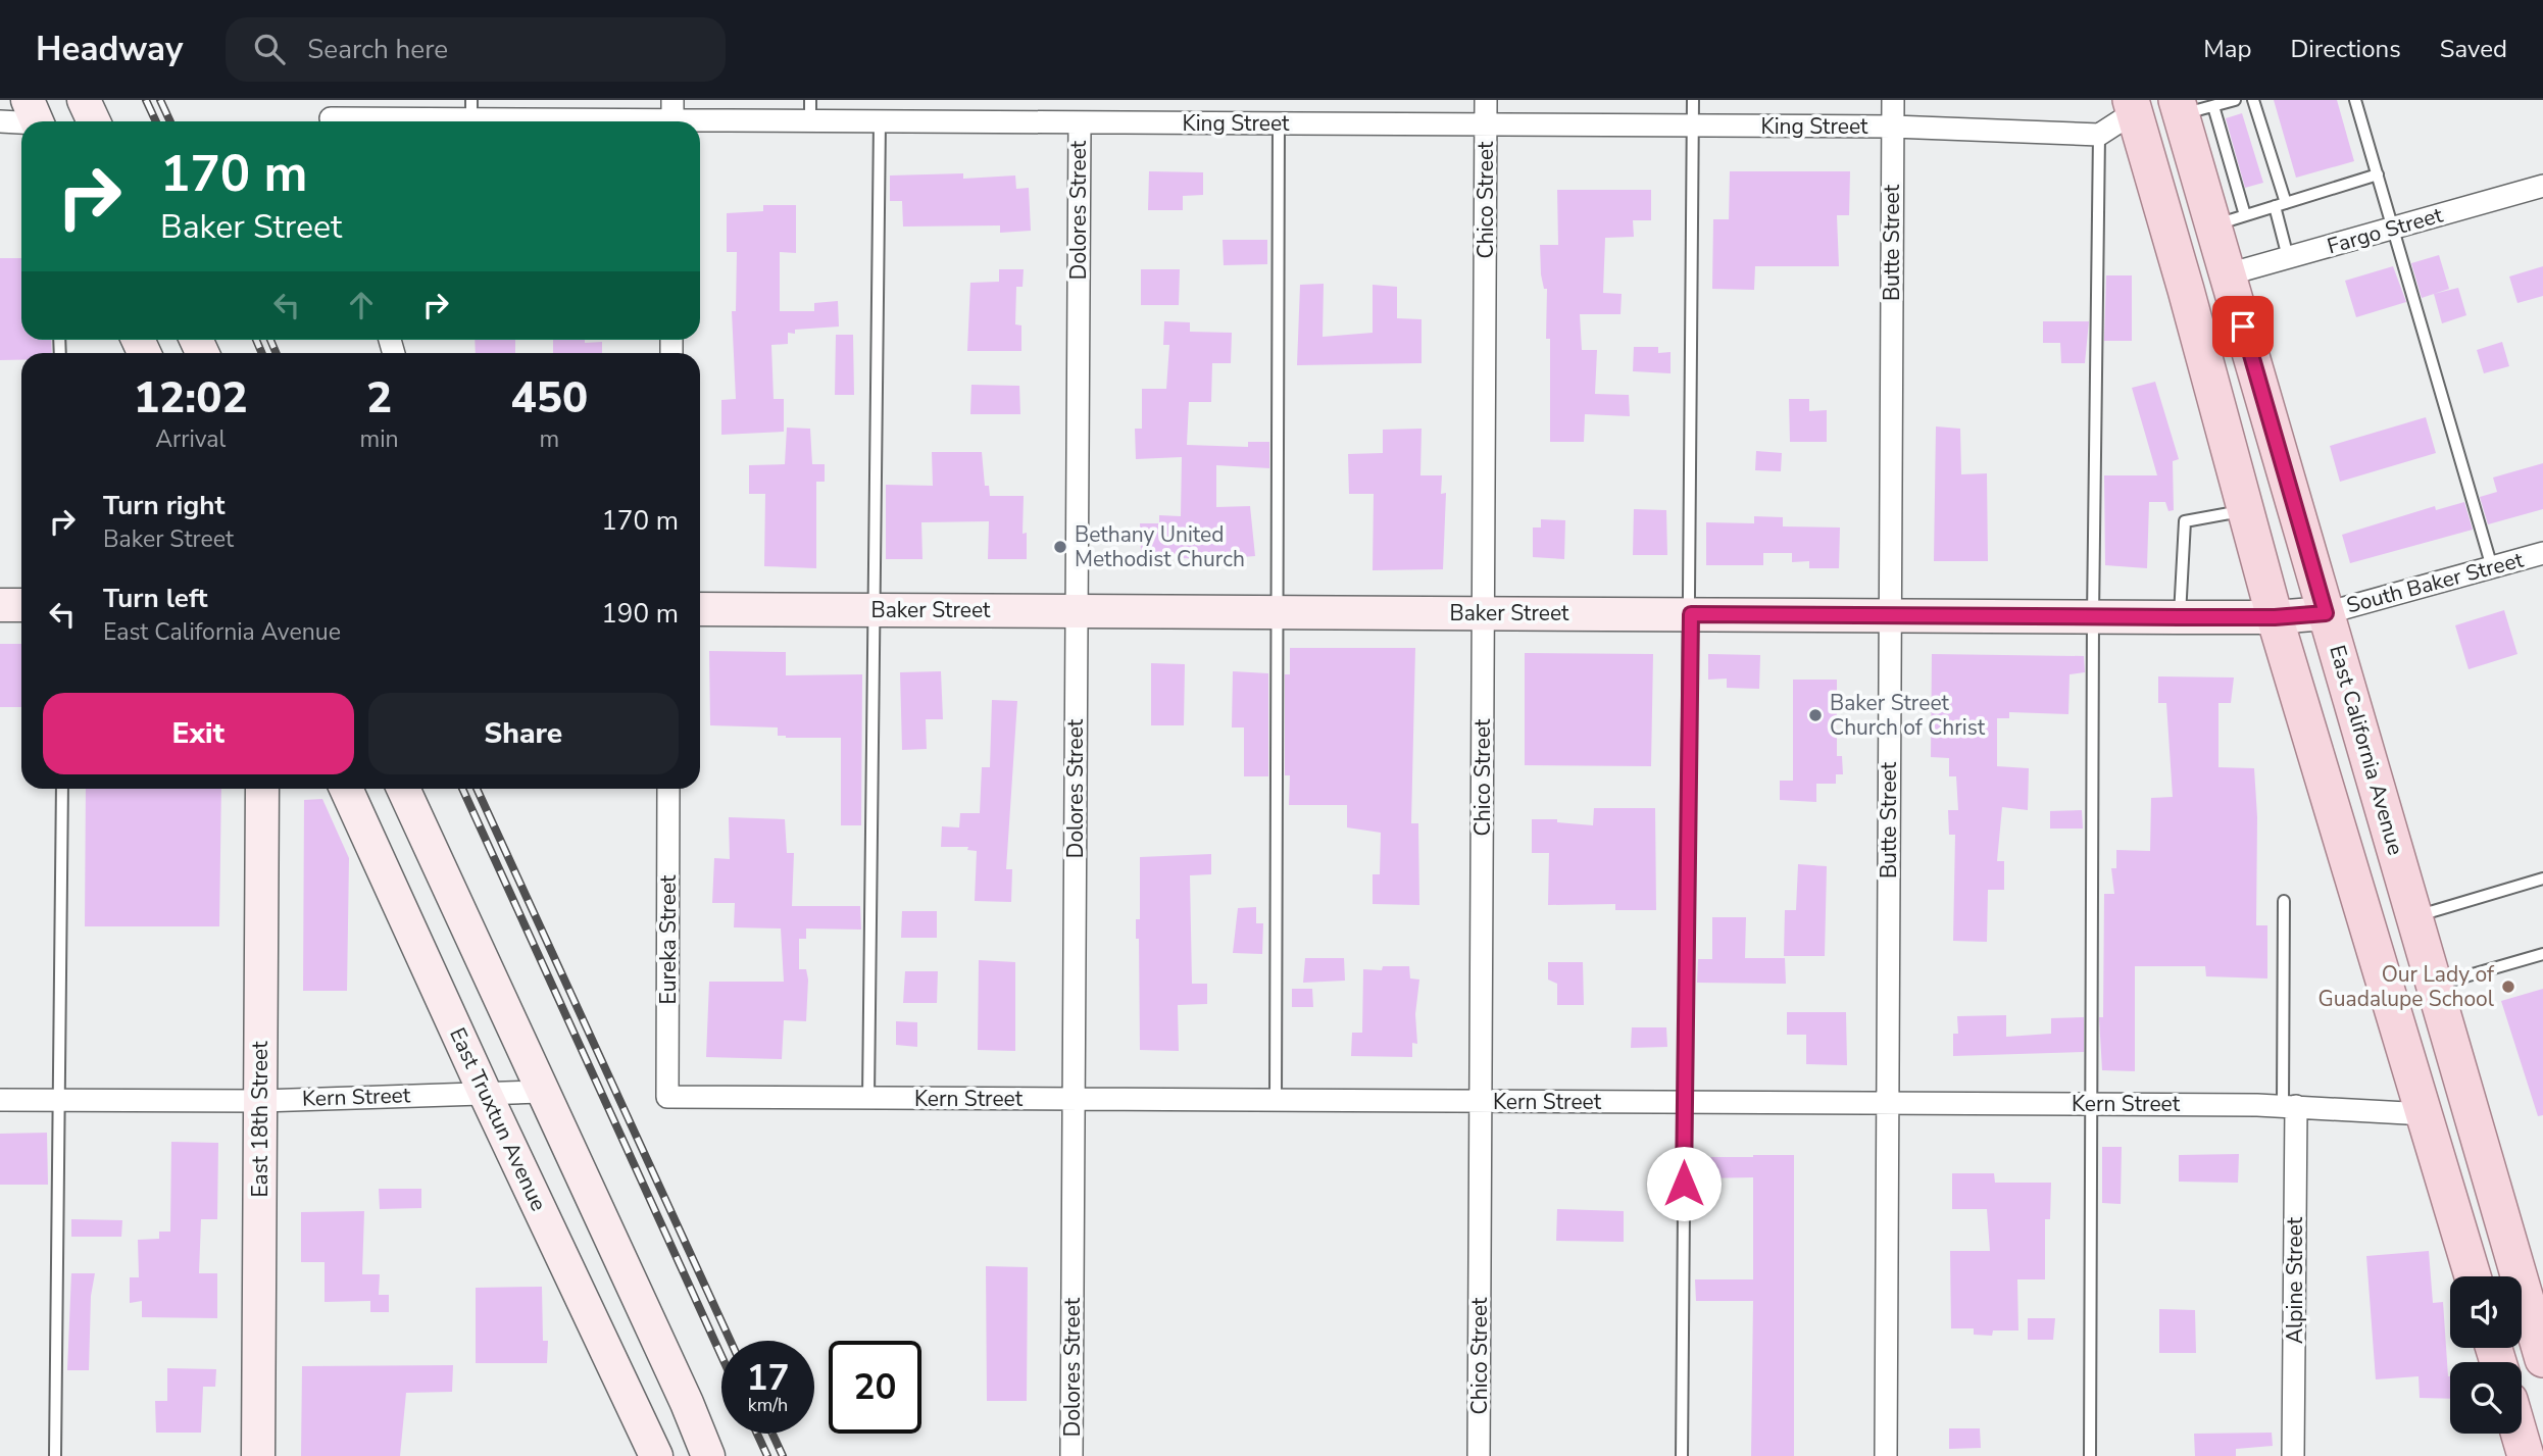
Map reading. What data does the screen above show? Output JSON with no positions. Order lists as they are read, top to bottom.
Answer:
{
  "streets": {
    "main road": ["East California Avenue"],
    "street": [
      "King Street",
      "Chico Street",
      "Dolores Street",
      "Fargo Street",
      "Butte Street",
      "South Baker Street",
      "Baker Street",
      "Eureka Street",
      "Kern Street",
      "East 18th Street",
      "East Truxtun Avenue",
      "Alpine Street"
    ]
  },
  "crossings": [
    ["King Street", "Chico Street"],
    ["King Street", "Dolores Street"],
    ["King Street", "Butte Street"],
    ["Chico Street", "Baker Street"],
    ["Chico Street", "Kern Street"],
    ["Dolores Street", "Baker Street"],
    ["Dolores Street", "Kern Street"],
    ["Fargo Street", "East California Avenue"],
    ["Butte Street", "Baker Street"],
    ["Butte Street", "Kern Street"],
    ["South Baker Street", "Baker Street"],
    ["South Baker Street", "East California Avenue"],
    ["Baker Street", "East California Avenue"],
    ["Eureka Street", "Kern Street"],
    ["Kern Street", "East 18th Street"],
    ["Kern Street", "East Truxtun Avenue"],
    ["Kern Street", "Alpine Street"]
  ],
  "places": ["Bethany United Methodist Church", "Baker Street Church of Christ", "Our Lady of Guadalupe School"],
  "page": {
    "header": "Headway",
    "search": "Search here",
    "nav": ["Map", "Directions", "Saved"],
    "turn": ["170 m", "Baker Street"],
    "eta": [
      "12:02",
      "Arrival",
      "2",
      "min",
      "450",
      "m"
    ],
    "list": [
      {
        "name": "Turn right",
        "note": "Baker Street",
        "value": "170 m"
      },
      {
        "name": "Turn left",
        "note": "East California Avenue",
        "value": "190 m"
      }
    ],
    "buttons": ["Exit", "Share"],
    "speed": "17 km/h",
    "limit": "20"
  }
}
